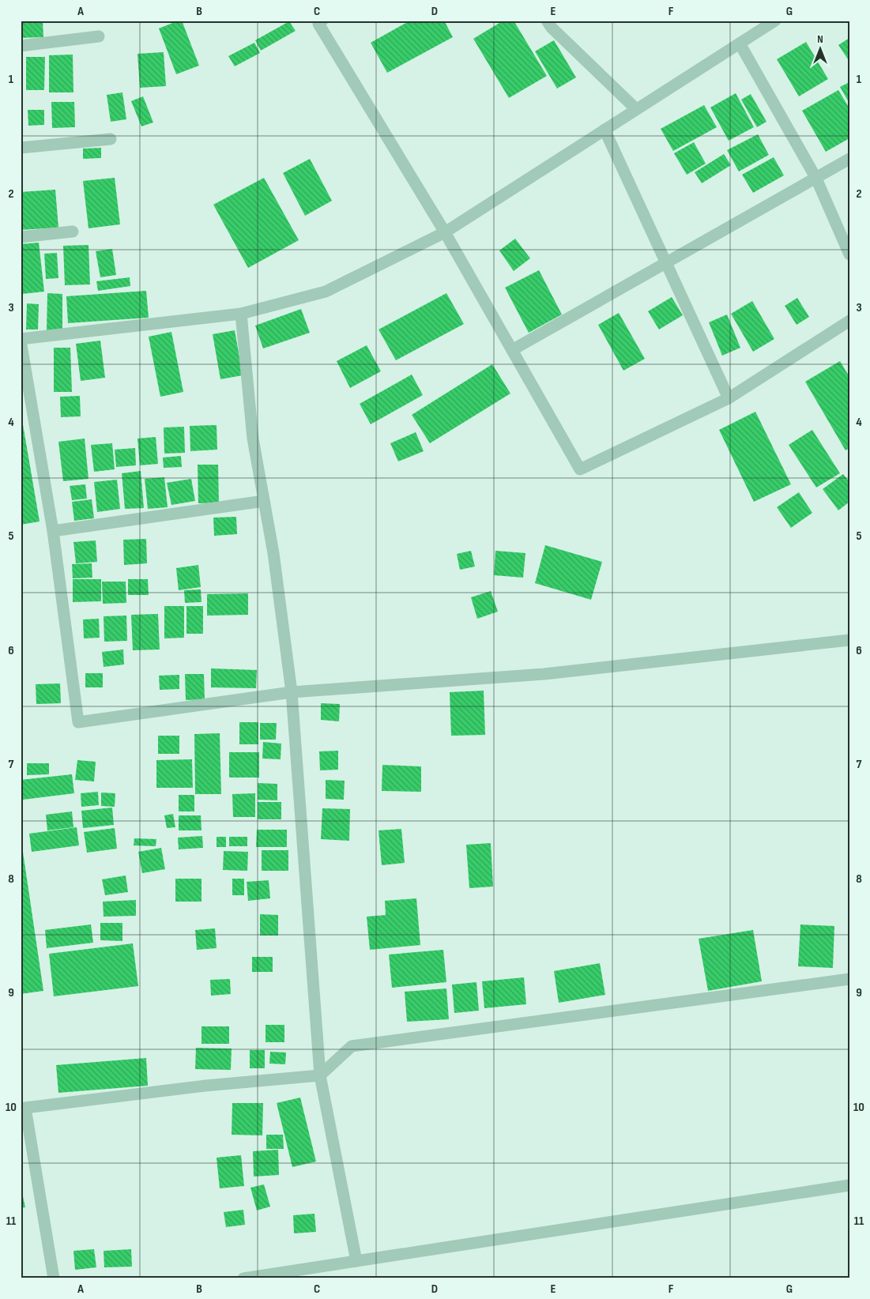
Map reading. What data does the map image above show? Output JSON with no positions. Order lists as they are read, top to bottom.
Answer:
{
  "north": "top",
  "grid": {
    "columns": [
      "A",
      "B",
      "C",
      "D",
      "E",
      "F",
      "G"
    ],
    "rows": [
      "1",
      "2",
      "3",
      "4",
      "5",
      "6",
      "7",
      "8",
      "9",
      "10",
      "11"
    ]
  }
}
